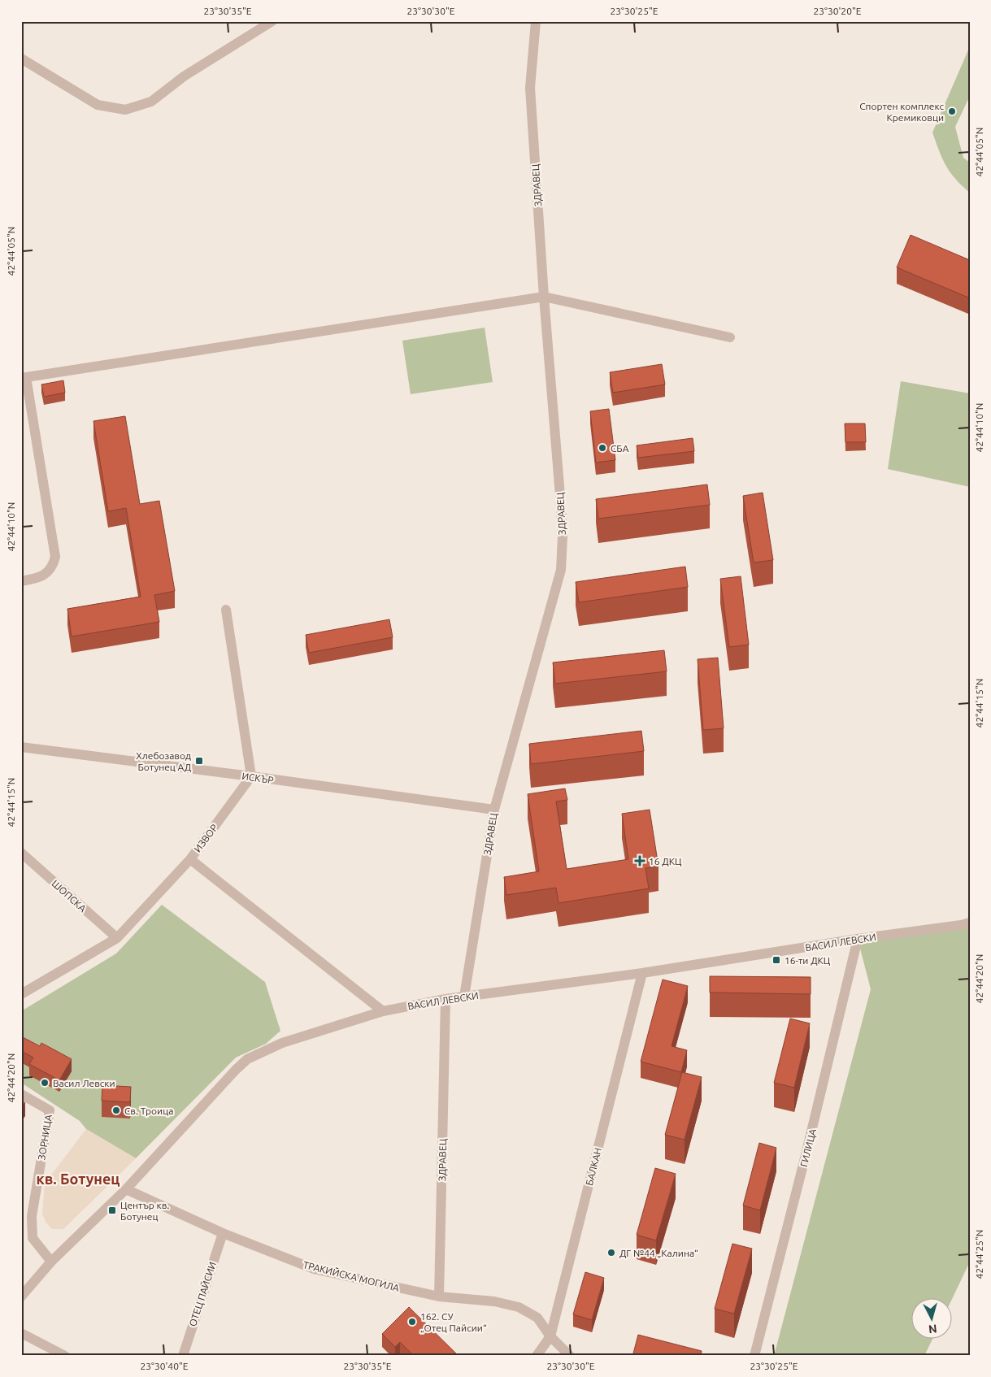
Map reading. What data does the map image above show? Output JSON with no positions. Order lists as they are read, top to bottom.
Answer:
{
  "streets": {
    "street": [
      "ЗДРАВЕЦ",
      "ИСКЪР",
      "ИЗВОР",
      "ШОПСКА",
      "ВАСИЛ ЛЕВСКИ",
      "ЗОРНИЦА",
      "ГИЛИЦА",
      "БАЛКАН",
      "ТРАКИЙСКА МОГИЛА",
      "ОТЕЦ ПАЙСИИ"
    ]
  },
  "crossings": [
    ["ЗДРАВЕЦ", "ИСКЪР"],
    ["ЗДРАВЕЦ", "ВАСИЛ ЛЕВСКИ"],
    ["ЗДРАВЕЦ", "ТРАКИЙСКА МОГИЛА"],
    ["ИСКЪР", "ИЗВОР"],
    ["ИЗВОР", "ШОПСКА"],
    ["ВАСИЛ ЛЕВСКИ", "ЗОРНИЦА"],
    ["ВАСИЛ ЛЕВСКИ", "ГИЛИЦА"],
    ["ВАСИЛ ЛЕВСКИ", "БАЛКАН"],
    ["ВАСИЛ ЛЕВСКИ", "ТРАКИЙСКА МОГИЛА"],
    ["БАЛКАН", "ТРАКИЙСКА МОГИЛА"],
    ["ТРАКИЙСКА МОГИЛА", "ОТЕЦ ПАЙСИИ"]
  ],
  "districts": ["кв. Ботунец"],
  "places": {
    "other": [
      "Спортен комплекс Кремиковци",
      "СБА",
      "Васил Левски",
      "Св. Троица",
      "ДГ №44 „Калина“",
      "162. СУ „Отец Пайсии“"
    ],
    "transit": ["Хлебозавод Ботунец АД", "16-ти ДКЦ", "Център кв. Ботунец"],
    "health": ["16 ДКЦ"]
  },
  "north": "bottom",
  "coordinates": [
    "23°30'35\"E",
    "23°30'30\"E",
    "23°30'25\"E",
    "23°30'20\"E",
    "42°44'05\"N",
    "42°44'10\"N",
    "42°44'15\"N",
    "42°44'20\"N",
    "42°44'25\"N",
    "23°30'40\"E"
  ]
}
